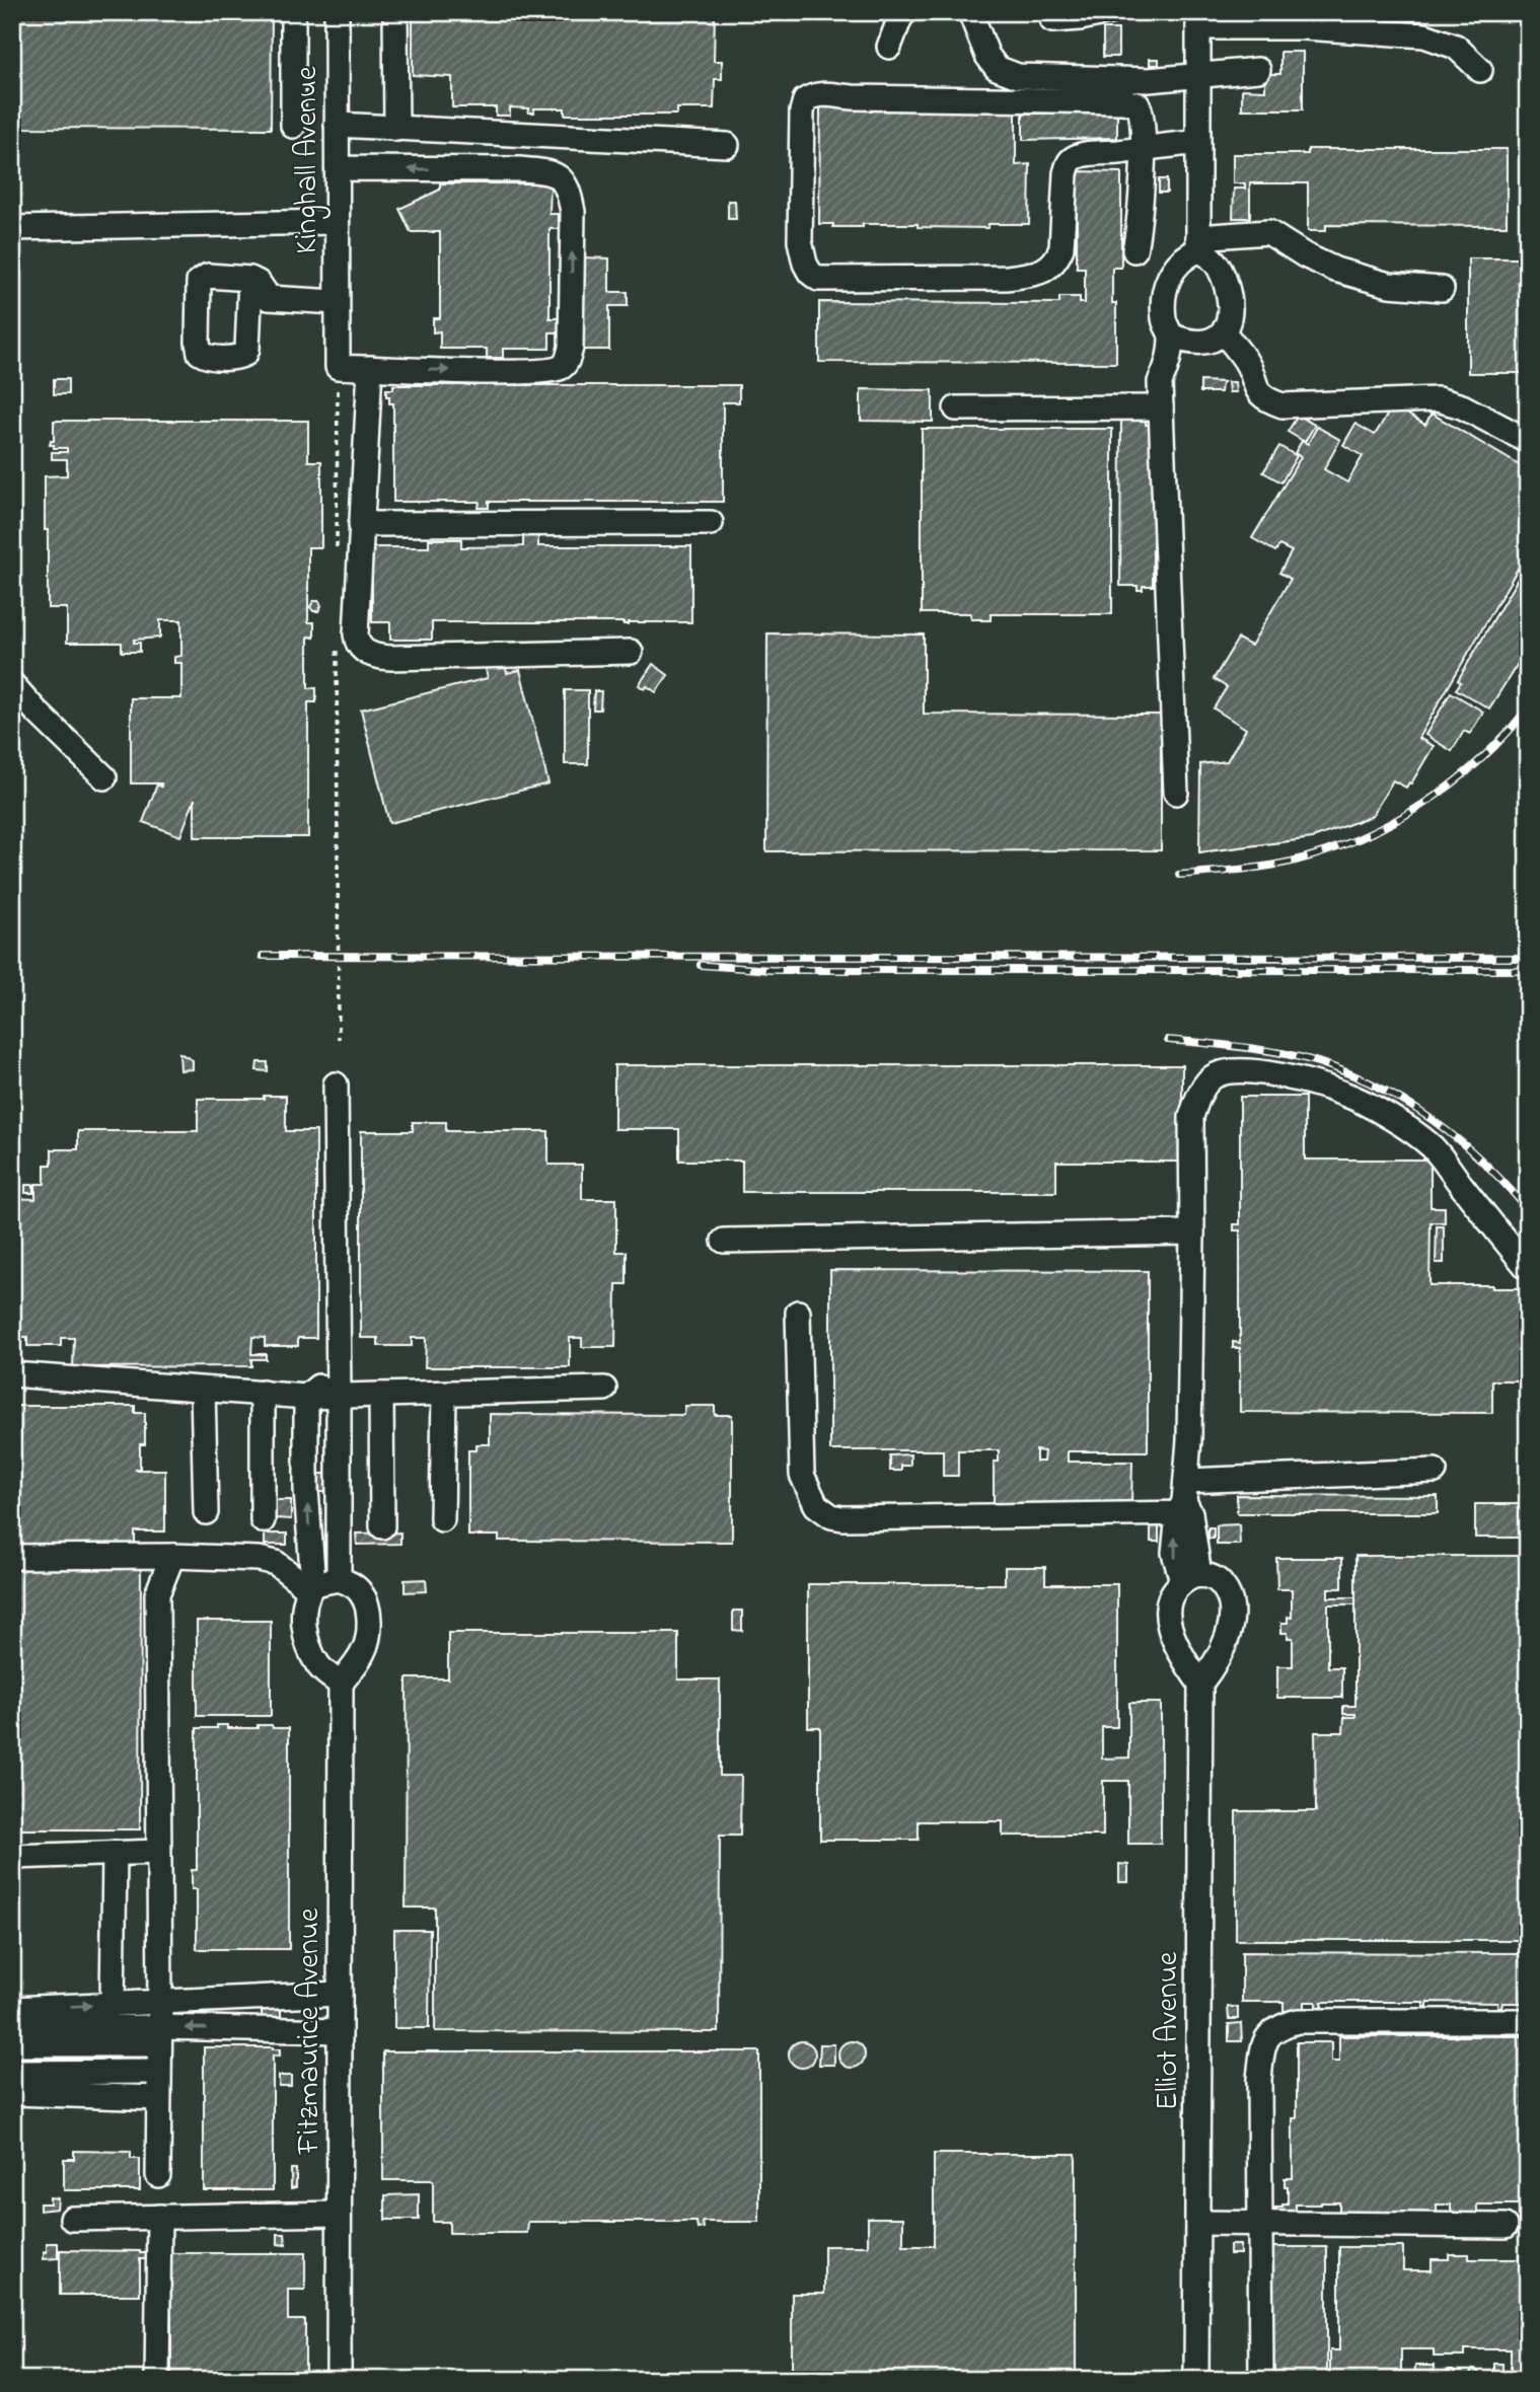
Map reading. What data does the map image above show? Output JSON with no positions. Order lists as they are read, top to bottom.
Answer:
{
  "streets": {
    "street": ["Kinghall Avenue", "Fitzmaurice Avenue", "Elliot Avenue"]
  }
}
